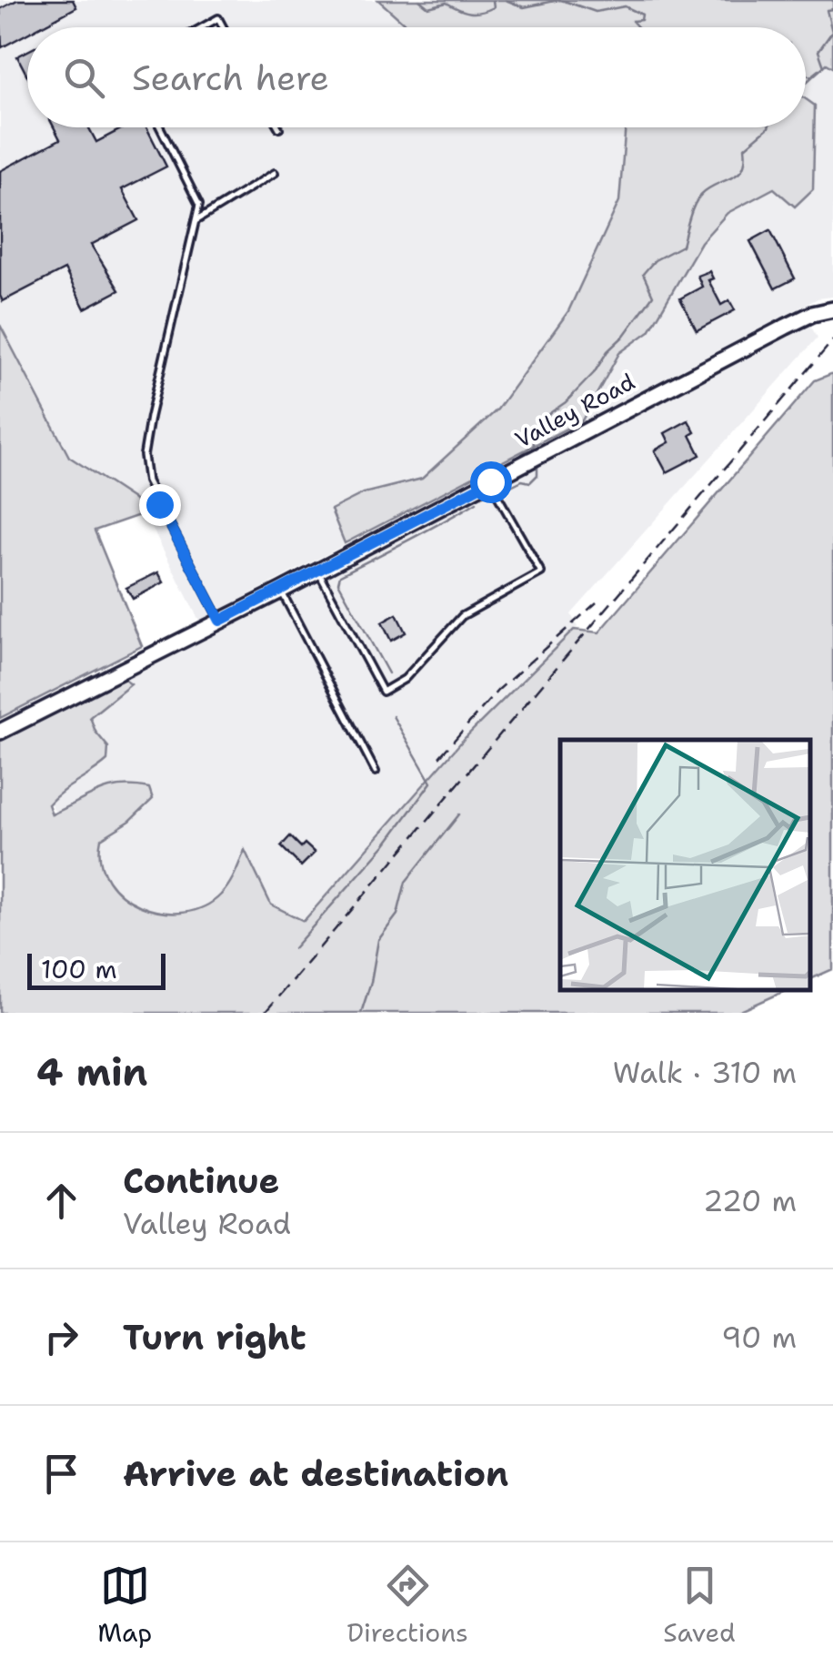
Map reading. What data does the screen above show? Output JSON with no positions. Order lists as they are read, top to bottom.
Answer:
{
  "streets": {
    "street": ["Valley Road"]
  },
  "scale_bar": "100 m",
  "page": {
    "search": "Search here",
    "scale": "100 m",
    "heading": ["4 min", "Walk · 310 m"],
    "list": [
      ["Continue", "Valley Road", "220 m"],
      ["Turn right", "90 m"],
      "Arrive at destination"
    ],
    "nav": ["Map", "Directions", "Saved"]
  }
}
